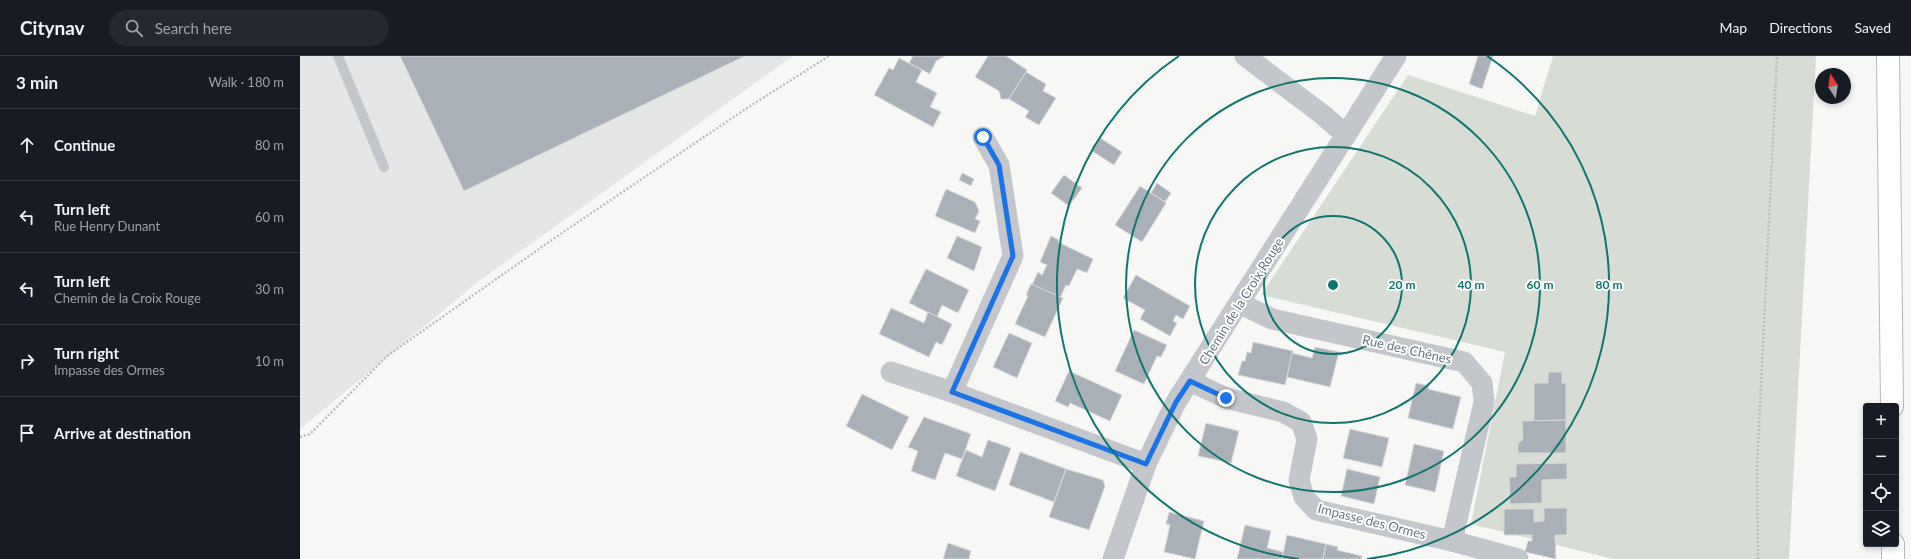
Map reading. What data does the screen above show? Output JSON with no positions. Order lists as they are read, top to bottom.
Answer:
{
  "streets": {
    "street": ["Chemin de la Croix Rouge", "Rue des Chênes", "Impasse des Ormes"]
  },
  "crossings": [
    ["Chemin de la Croix Rouge", "Rue des Chênes"],
    ["Chemin de la Croix Rouge", "Impasse des Ormes"],
    ["Rue des Chênes", "Impasse des Ormes"]
  ],
  "north": "top",
  "page": {
    "header": "Citynav",
    "search": "Search here",
    "nav": ["Map", "Directions", "Saved"],
    "heading": ["3 min", "Walk · 180 m"],
    "list": [
      ["Continue", "80 m"],
      ["Turn left", "Rue Henry Dunant", "60 m"],
      ["Turn left", "Chemin de la Croix Rouge", "30 m"],
      ["Turn right", "Impasse des Ormes", "10 m"],
      "Arrive at destination"
    ],
    "map_buttons": ["+", "−"]
  },
  "rings": [
    "20 m",
    "40 m",
    "60 m",
    "80 m"
  ]
}
